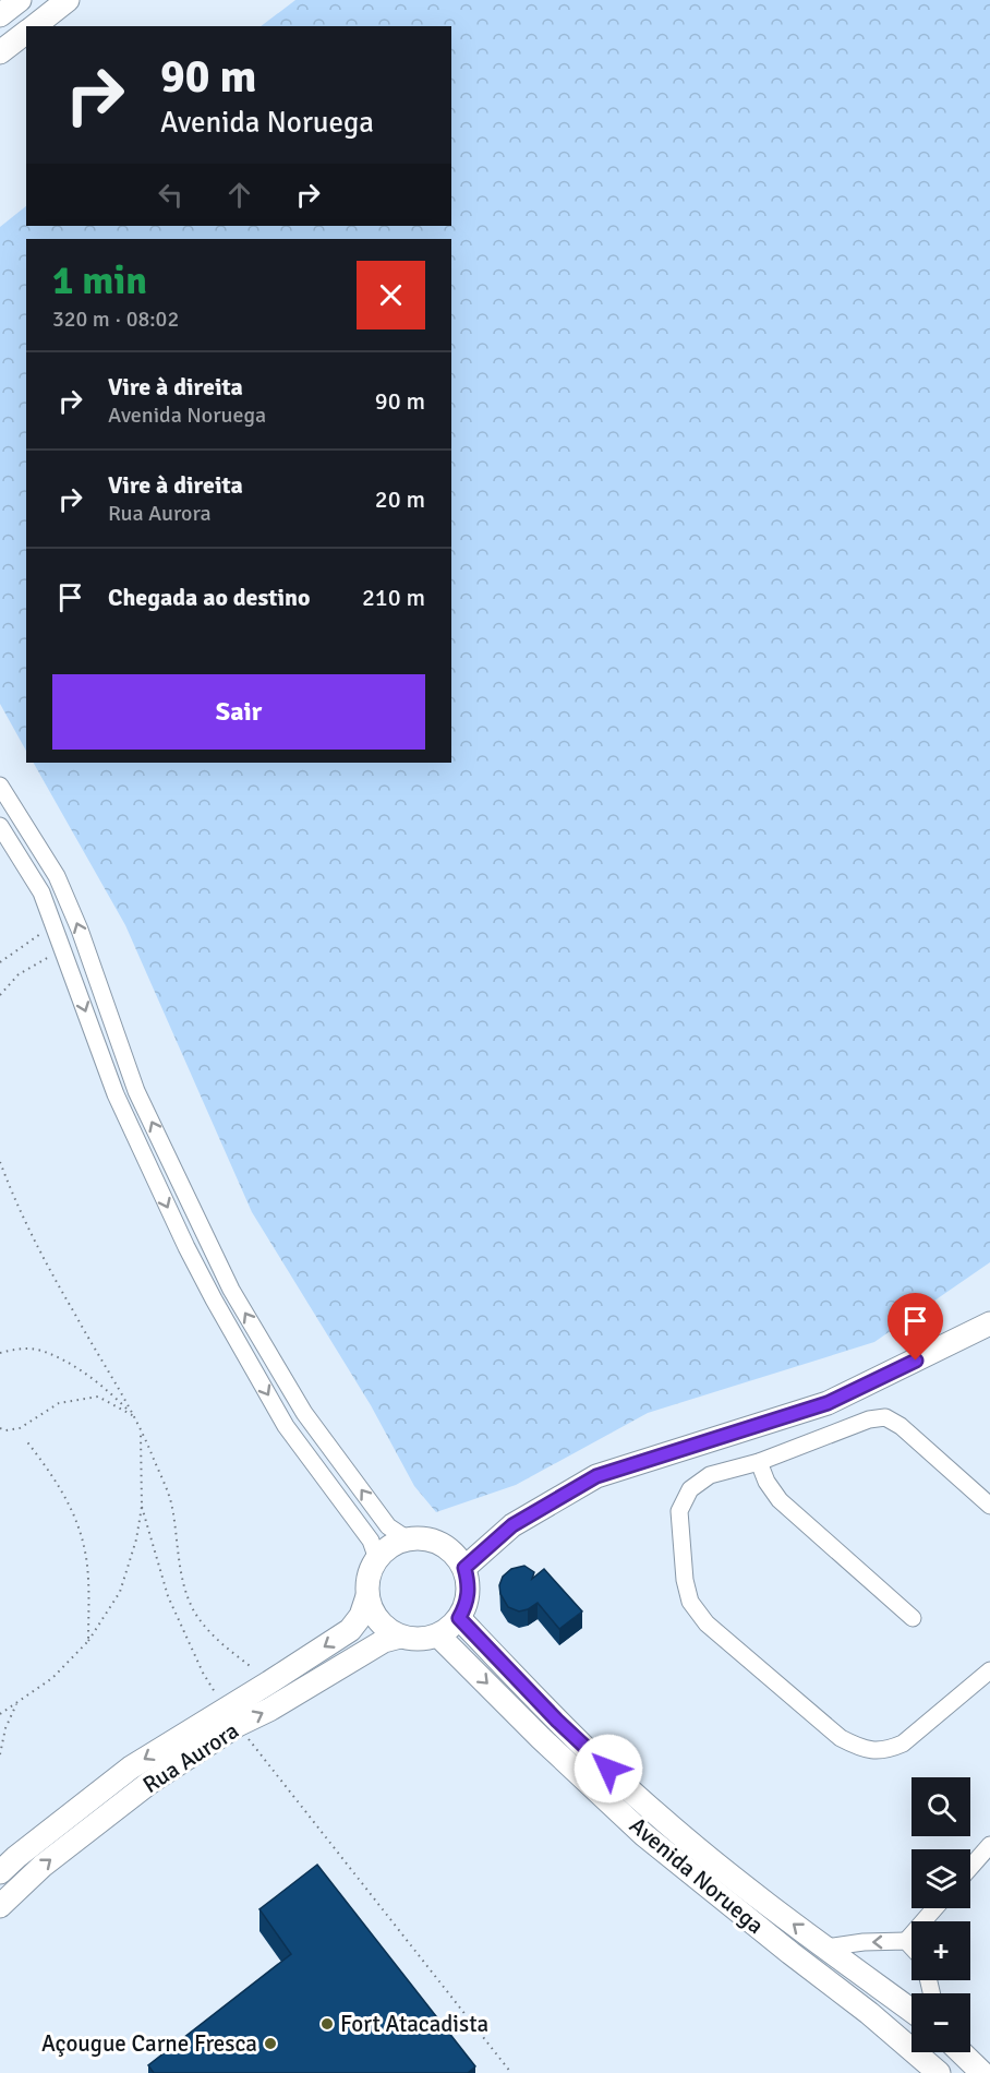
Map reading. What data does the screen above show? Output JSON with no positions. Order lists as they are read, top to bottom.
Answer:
{
  "streets": {
    "street": ["Rua Aurora", "Avenida Noruega"]
  },
  "crossings": [
    ["Rua Aurora", "Avenida Noruega"]
  ],
  "places": ["Fort Atacadista", "Açougue Carne Fresca"],
  "page": {
    "turn": ["90 m", "Avenida Noruega"],
    "heading": ["1 min", "320 m · 08:02"],
    "list": [
      {
        "name": "Vire à direita",
        "note": "Avenida Noruega",
        "value": "90 m"
      },
      {
        "name": "Vire à direita",
        "note": "Rua Aurora",
        "value": "20 m"
      },
      {
        "name": "Chegada ao destino",
        "value": "210 m"
      }
    ],
    "buttons": "Sair",
    "map_buttons": ["+", "−"]
  }
}
